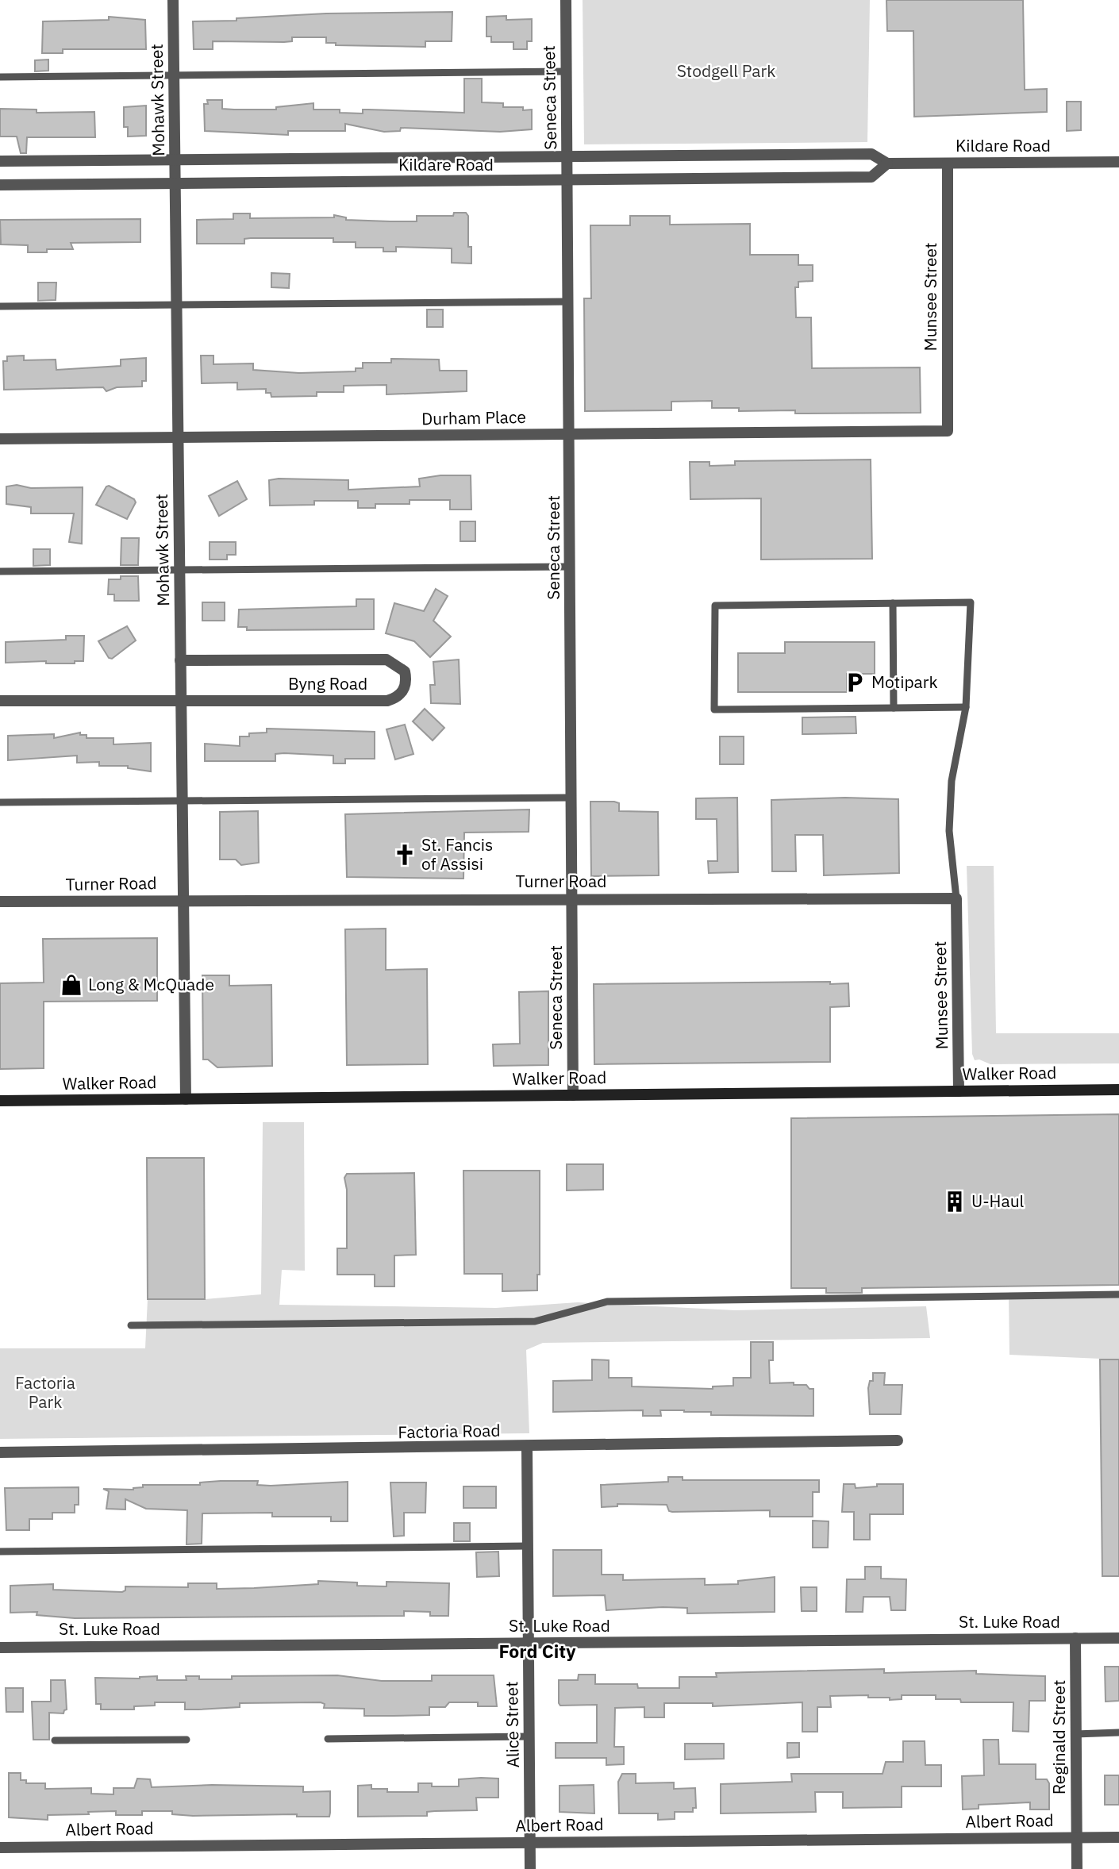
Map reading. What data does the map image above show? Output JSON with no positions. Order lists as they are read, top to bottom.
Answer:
{
  "streets": {
    "main road": ["Walker Road"],
    "street": [
      "Seneca Street",
      "Mohawk Street",
      "Kildare Road",
      "Munsee Street",
      "Durham Place",
      "Byng Road",
      "Turner Road",
      "Factoria Road",
      "St. Luke Road",
      "Alice Street",
      "Reginald Street",
      "Albert Road"
    ]
  },
  "crossings": [
    ["Seneca Street", "Kildare Road"],
    ["Seneca Street", "Durham Place"],
    ["Seneca Street", "Turner Road"],
    ["Seneca Street", "Walker Road"],
    ["Mohawk Street", "Kildare Road"],
    ["Mohawk Street", "Durham Place"],
    ["Mohawk Street", "Byng Road"],
    ["Mohawk Street", "Turner Road"],
    ["Mohawk Street", "Walker Road"],
    ["Kildare Road", "Munsee Street"],
    ["Munsee Street", "Durham Place"],
    ["Munsee Street", "Turner Road"],
    ["Munsee Street", "Walker Road"],
    ["Factoria Road", "Alice Street"],
    ["St. Luke Road", "Alice Street"],
    ["St. Luke Road", "Reginald Street"],
    ["Alice Street", "Albert Road"],
    ["Reginald Street", "Albert Road"]
  ],
  "districts": ["Ford City"],
  "parks": ["Stodgell Park", "Factoria Park"],
  "places": {
    "parking": ["Motipark"],
    "church": ["St. Fancis of Assisi"],
    "shop": ["Long & McQuade"],
    "building": ["U-Haul"]
  }
}
